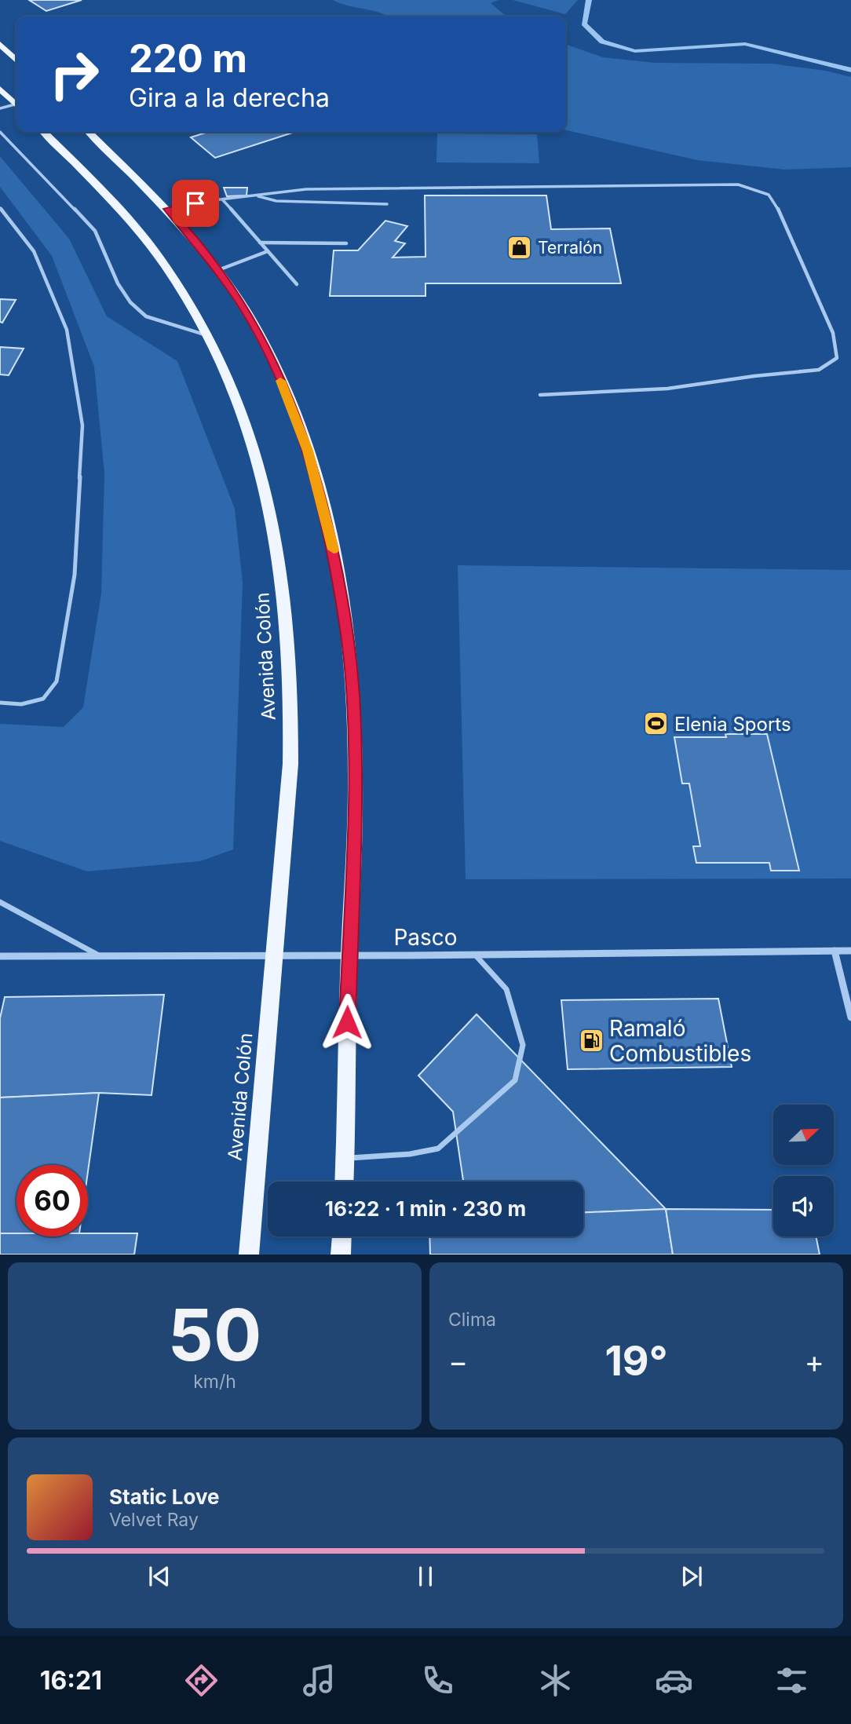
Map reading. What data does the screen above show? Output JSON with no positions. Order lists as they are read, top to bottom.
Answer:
{
  "streets": {
    "main road": ["Avenida Colón"],
    "street": ["Pasco"]
  },
  "crossings": [
    ["Avenida Colón", "Pasco"]
  ],
  "places": {
    "shop": ["Terralón"],
    "sports": ["Elenia Sports"],
    "fuel station": ["Ramaló Combustibles"]
  },
  "north": "top right",
  "page": {
    "turn": ["220 m", "Gira a la derecha"],
    "limit": "60",
    "trip": "16:22 · 1 min · 230 m",
    "tile": [
      ["50", "km/h"],
      "Clima"
    ],
    "heat": ["−", "19°", "+"],
    "song": ["Static Love", "Velvet Ray"],
    "tabs": "16:21"
  }
}
